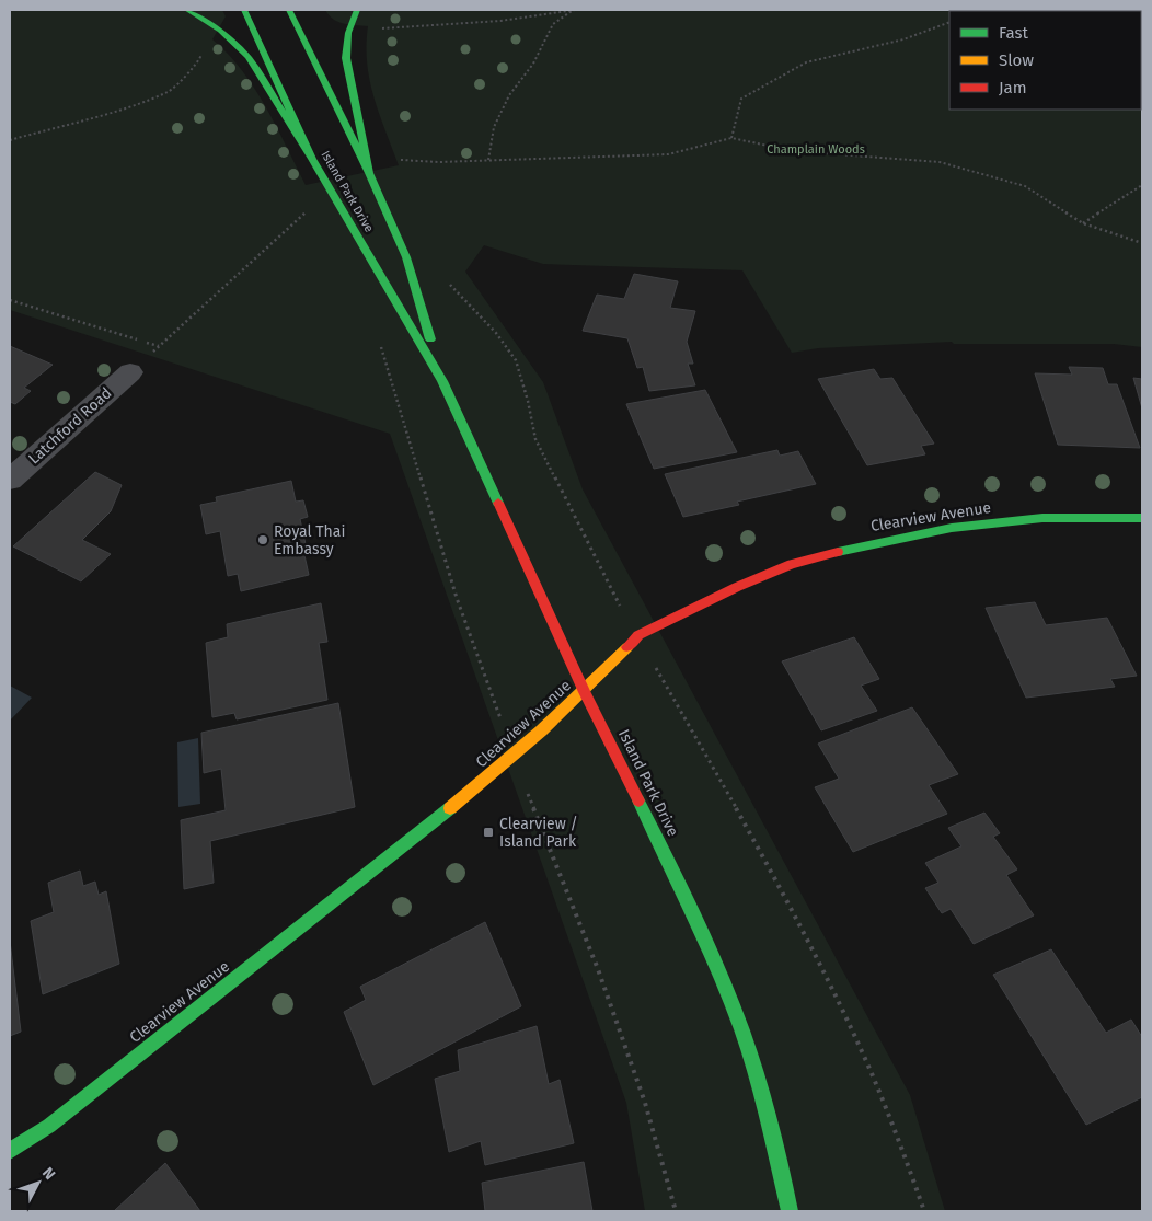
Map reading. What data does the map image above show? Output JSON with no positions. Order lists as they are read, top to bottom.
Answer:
{
  "streets": {
    "main road": ["Island Park Drive", "Clearview Avenue"],
    "street": ["Latchford Road"]
  },
  "crossings": [
    ["Island Park Drive", "Clearview Avenue"]
  ],
  "parks": ["Champlain Woods"],
  "places": {
    "other": ["Royal Thai Embassy"],
    "transit": ["Clearview / Island Park"]
  },
  "legend": ["Fast", "Slow", "Jam"],
  "north": "top right"
}
